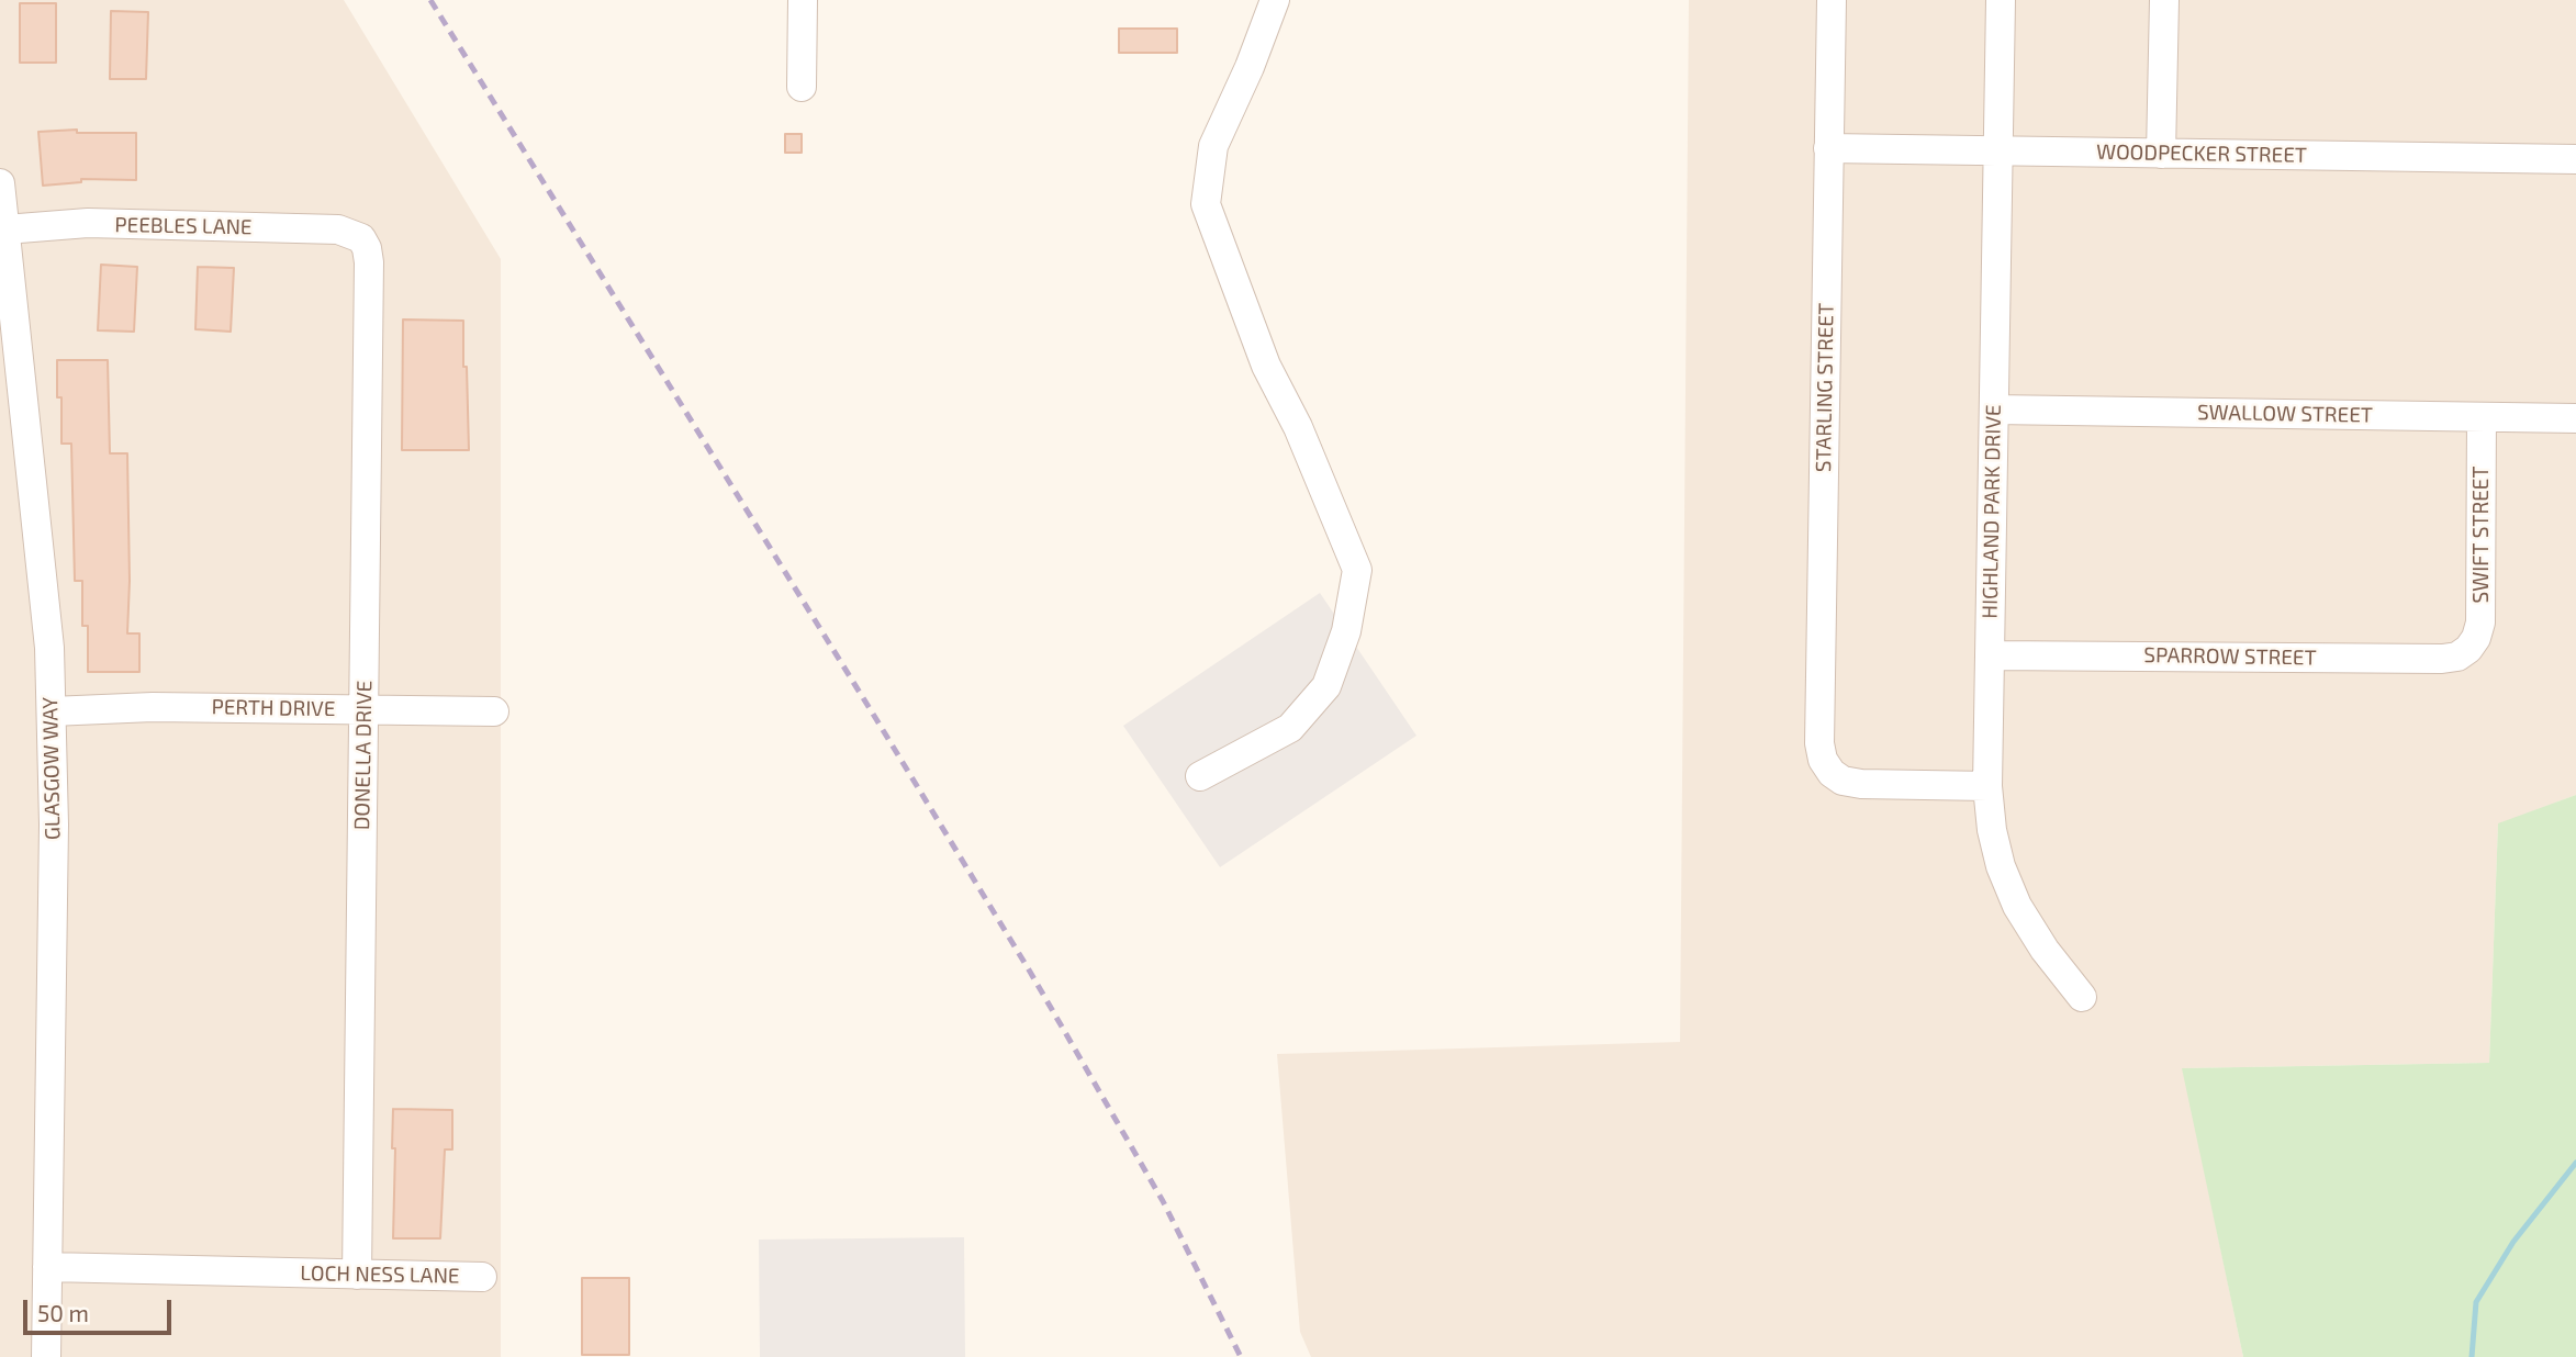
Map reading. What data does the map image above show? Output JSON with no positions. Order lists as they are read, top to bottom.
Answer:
{
  "streets": {
    "street": [
      "WOODPECKER STREET",
      "PEEBLES LANE",
      "STARLING STREET",
      "SWALLOW STREET",
      "HIGHLAND PARK DRIVE",
      "SWIFT STREET",
      "SPARROW STREET",
      "PERTH DRIVE",
      "DONELLA DRIVE",
      "GLASGOW WAY",
      "LOCH NESS LANE"
    ]
  },
  "crossings": [
    ["WOODPECKER STREET", "STARLING STREET"],
    ["WOODPECKER STREET", "HIGHLAND PARK DRIVE"],
    ["PEEBLES LANE", "DONELLA DRIVE"],
    ["PEEBLES LANE", "GLASGOW WAY"],
    ["STARLING STREET", "HIGHLAND PARK DRIVE"],
    ["SWALLOW STREET", "HIGHLAND PARK DRIVE"],
    ["SWALLOW STREET", "SWIFT STREET"],
    ["HIGHLAND PARK DRIVE", "SPARROW STREET"],
    ["SWIFT STREET", "SPARROW STREET"],
    ["PERTH DRIVE", "DONELLA DRIVE"],
    ["PERTH DRIVE", "GLASGOW WAY"],
    ["DONELLA DRIVE", "LOCH NESS LANE"],
    ["GLASGOW WAY", "LOCH NESS LANE"]
  ],
  "scale_bar": "50 m"
}
